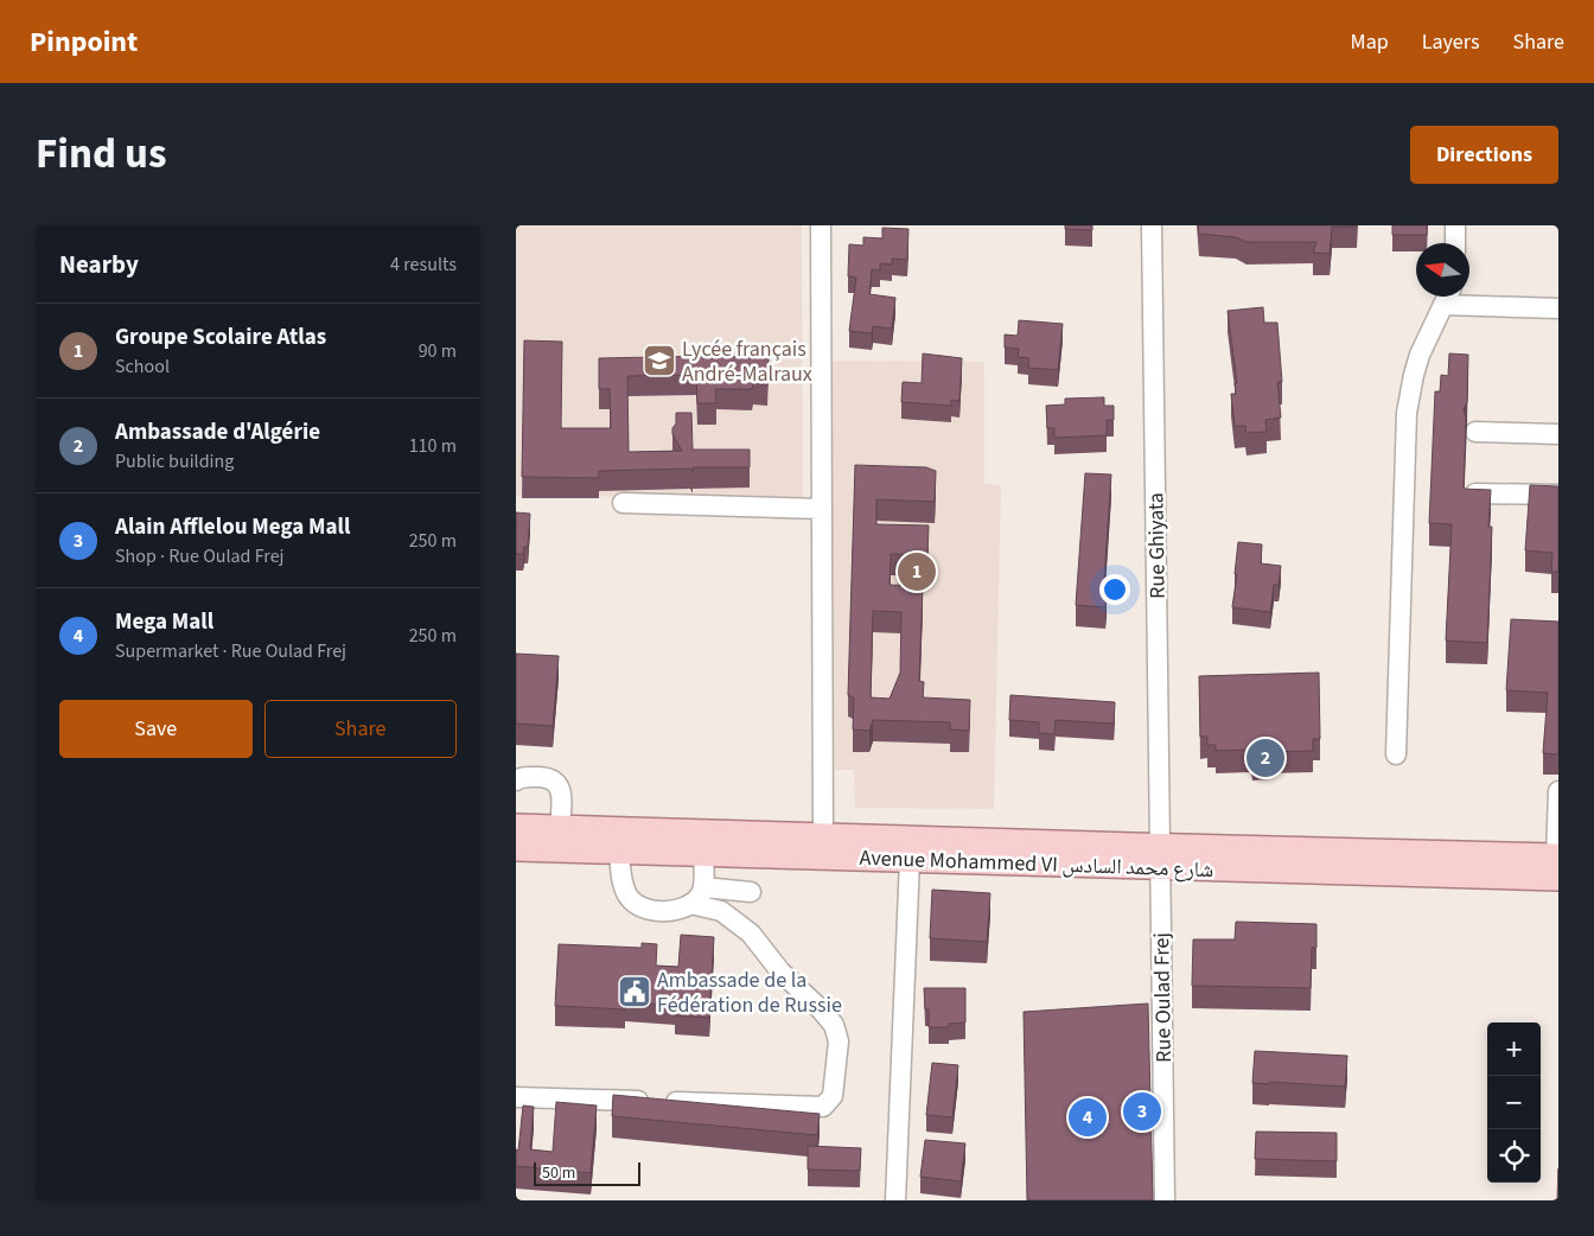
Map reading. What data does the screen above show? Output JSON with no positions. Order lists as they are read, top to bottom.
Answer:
{
  "streets": {
    "main road": ["Avenue Mohammed VI شارع محمد السادس"],
    "street": ["Rue Ghiyata", "Rue Oulad Frej"]
  },
  "crossings": [
    ["Rue Ghiyata", "Avenue Mohammed VI شارع محمد السادس"],
    ["Rue Ghiyata", "Rue Oulad Frej"],
    ["Avenue Mohammed VI شارع محمد السادس", "Rue Oulad Frej"]
  ],
  "places": {
    "school or university": ["Lycée français André-Malraux"],
    "public building": ["Ambassade de la Fédération de Russie"]
  },
  "scale_bar": "50 m",
  "north": "left",
  "page": {
    "header": "Pinpoint",
    "nav": ["Map", "Layers", "Share"],
    "title": "Find us",
    "buttons": [
      "Directions",
      ["Save", "Share"]
    ],
    "heading": ["Nearby", "4 results"],
    "list": [
      {
        "mark": "1",
        "name": "Groupe Scolaire Atlas",
        "note": "School",
        "value": "90 m"
      },
      {
        "mark": "2",
        "name": "Ambassade d'Algérie",
        "note": "Public building",
        "value": "110 m"
      },
      {
        "mark": "3",
        "name": "Alain Afflelou Mega Mall",
        "note": "Shop · Rue Oulad Frej",
        "value": "250 m"
      },
      {
        "mark": "4",
        "name": "Mega Mall",
        "note": "Supermarket · Rue Oulad Frej",
        "value": "250 m"
      }
    ],
    "pins": [
      "1",
      "2",
      "3",
      "4"
    ],
    "map_buttons": ["+", "−"],
    "scale": "50 m"
  }
}
